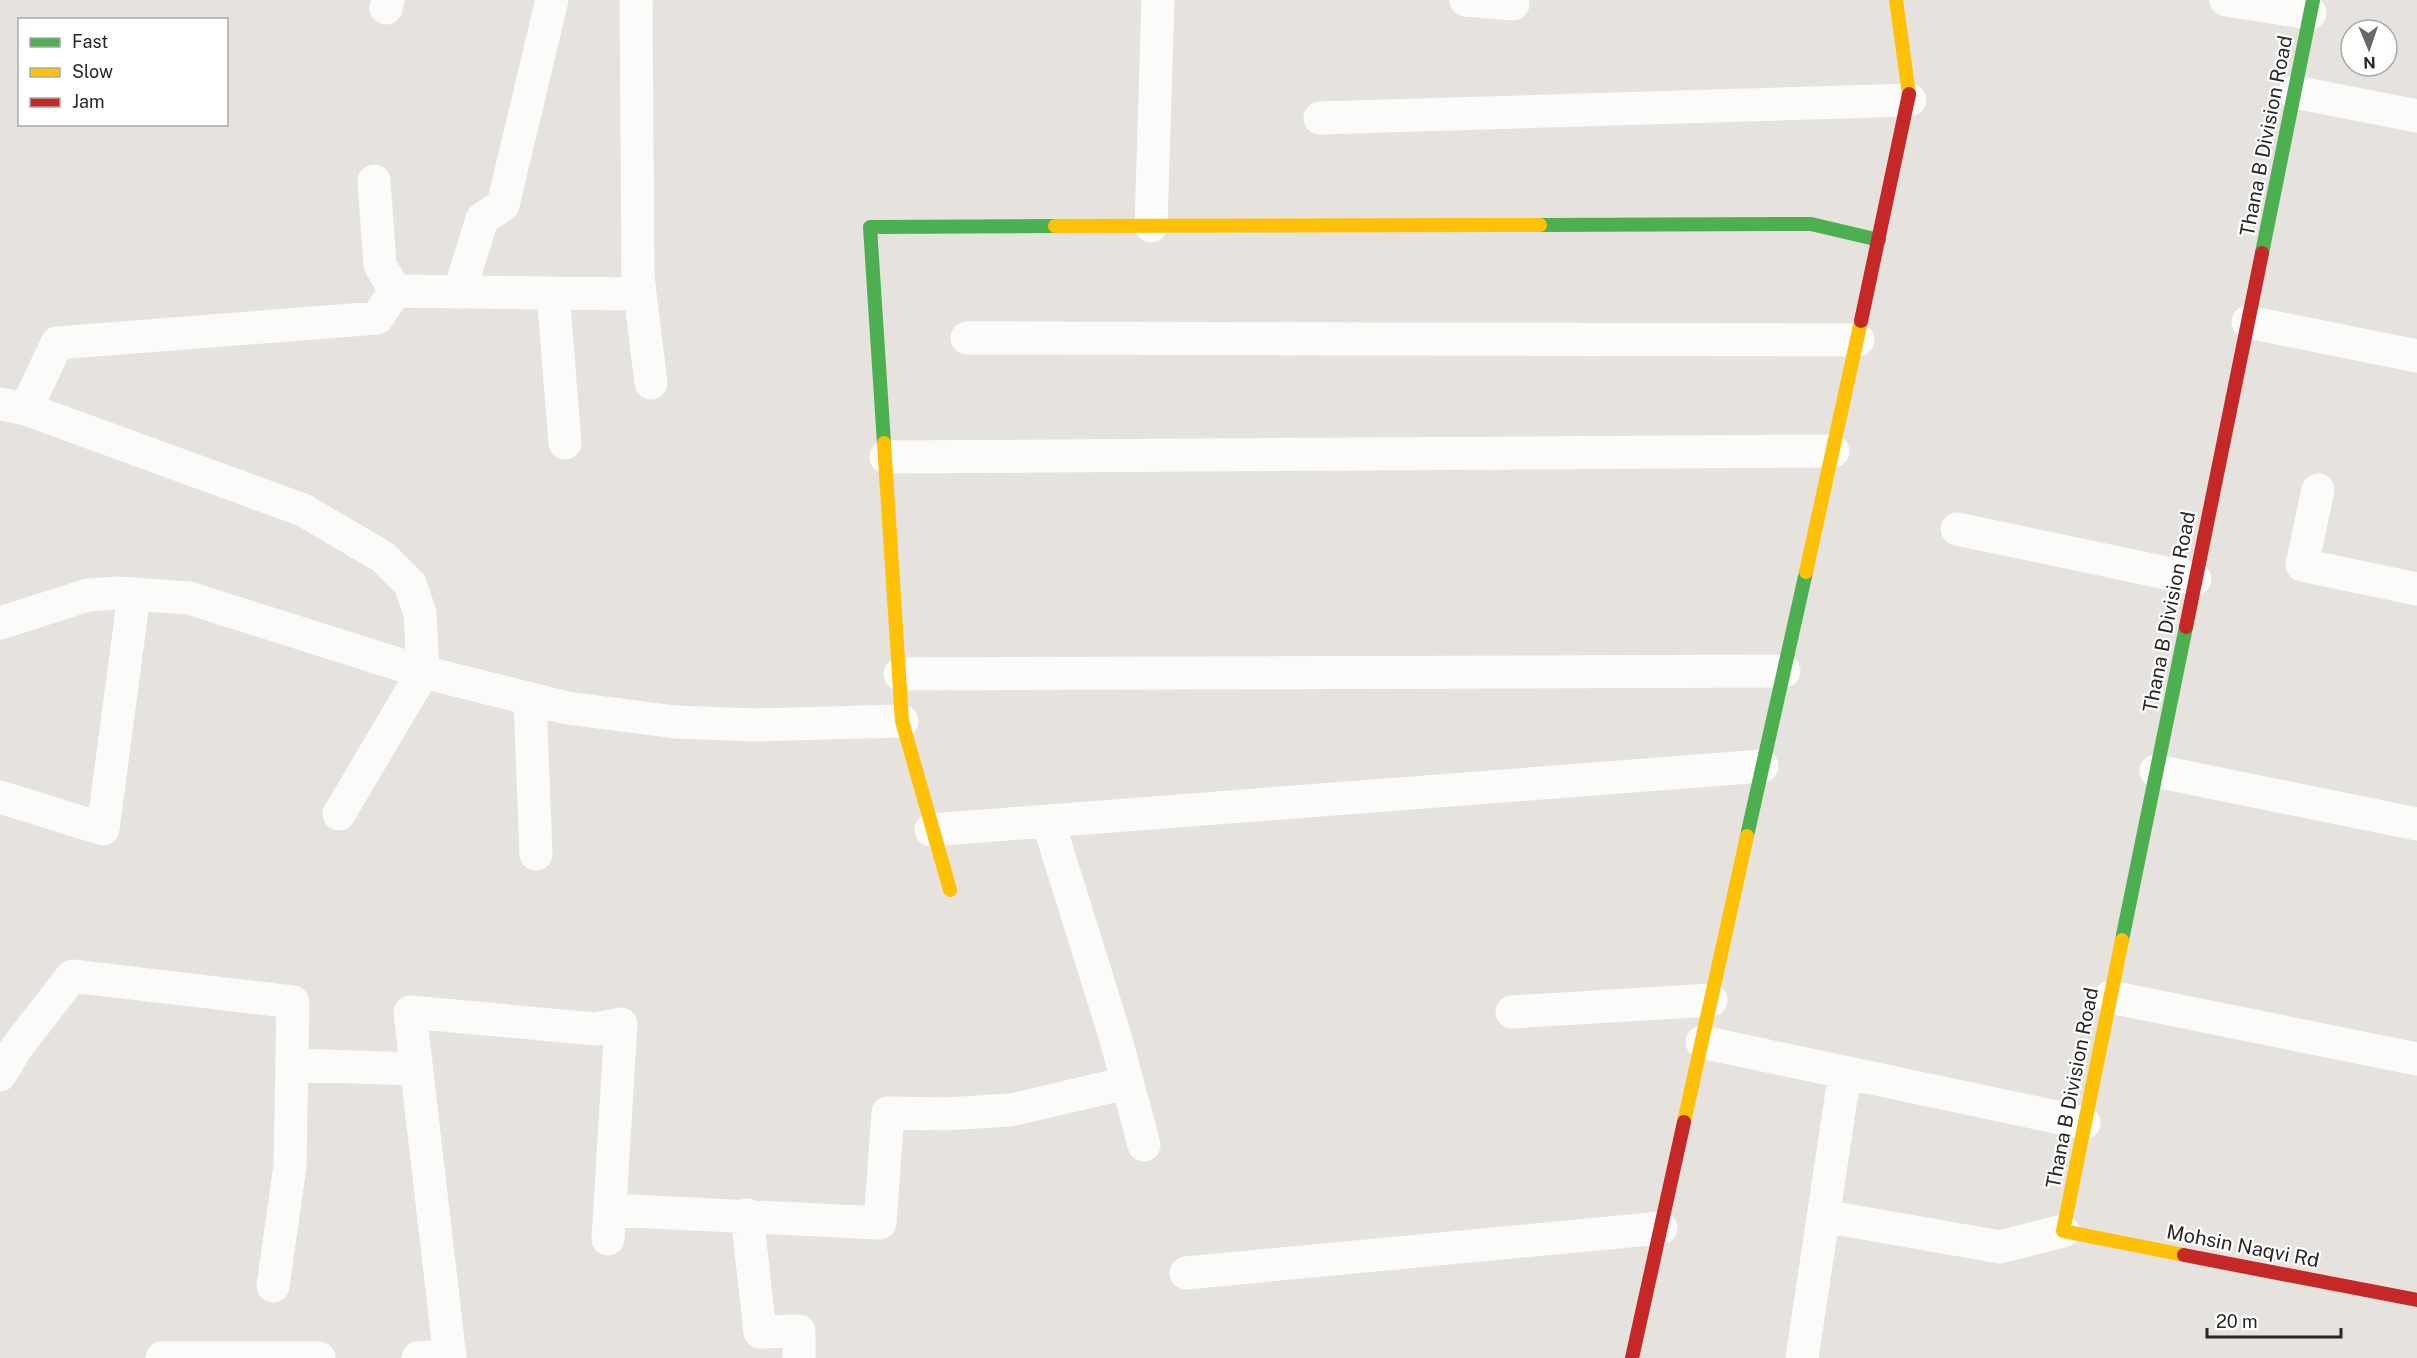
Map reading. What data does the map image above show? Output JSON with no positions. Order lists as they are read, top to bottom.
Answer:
{
  "streets": {
    "street": ["Thana B Division Road", "Mohsin Naqvi Rd"]
  },
  "crossings": [
    ["Thana B Division Road", "Mohsin Naqvi Rd"]
  ],
  "legend": ["Fast", "Slow", "Jam"],
  "scale_bar": "20 m",
  "north": "bottom"
}
